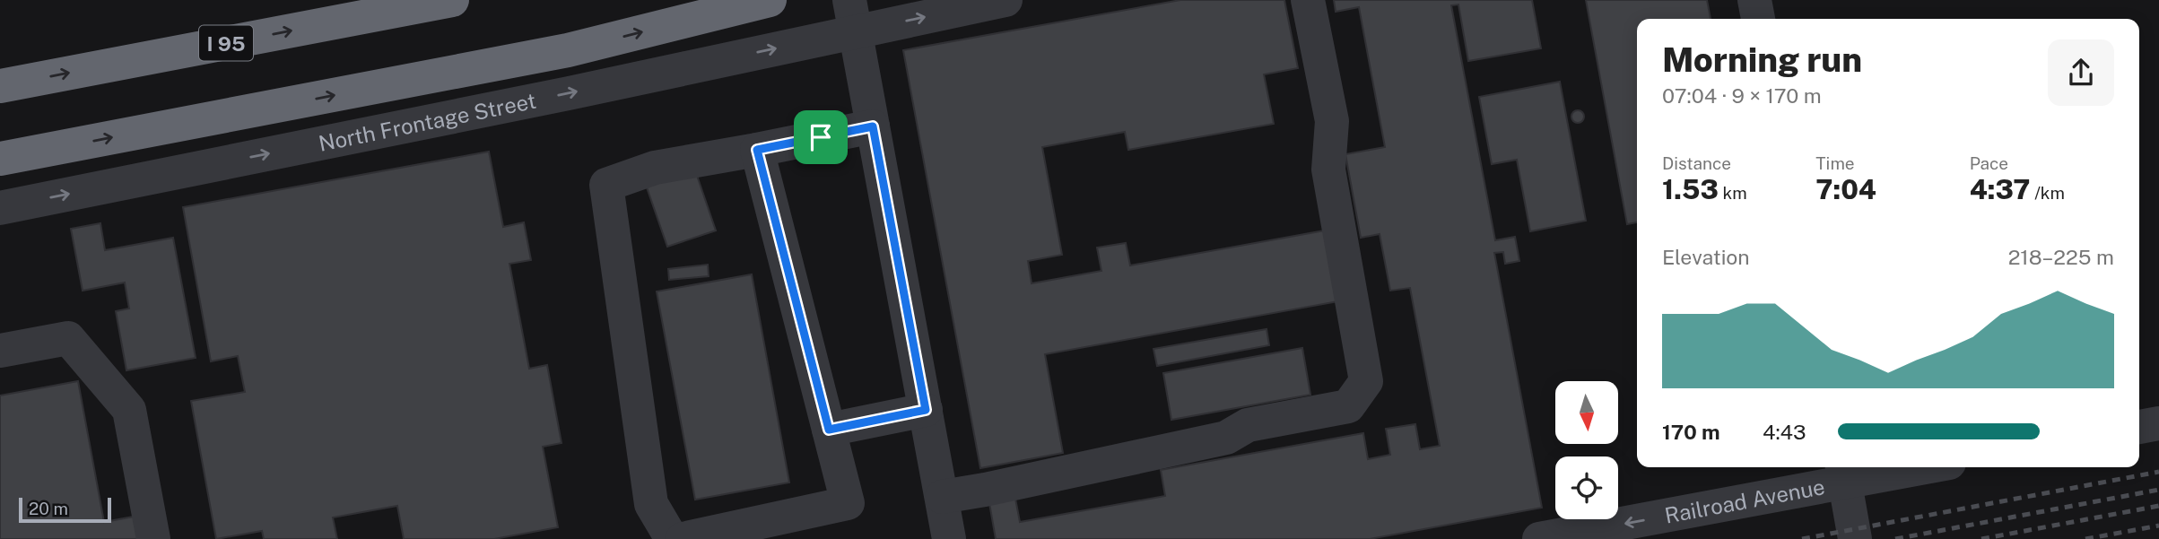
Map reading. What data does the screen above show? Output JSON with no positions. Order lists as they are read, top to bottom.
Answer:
{
  "streets": {
    "highway": ["I 95"],
    "street": ["North Frontage Street", "Railroad Avenue"]
  },
  "one_way": ["North Frontage Street", "Railroad Avenue"],
  "scale_bar": "20 m",
  "north": "bottom",
  "page": {
    "heading": ["Morning run", "07:04 · 9 × 170 m"],
    "stats": [
      ["Distance", "1.53 km"],
      ["Time", "7:04"],
      ["Pace", "4:37 /km"]
    ],
    "chart": ["Elevation", "218–225 m"],
    "list": [
      {
        "name": "170 m",
        "note": "4:43"
      }
    ],
    "scale": "20 m"
  }
}
